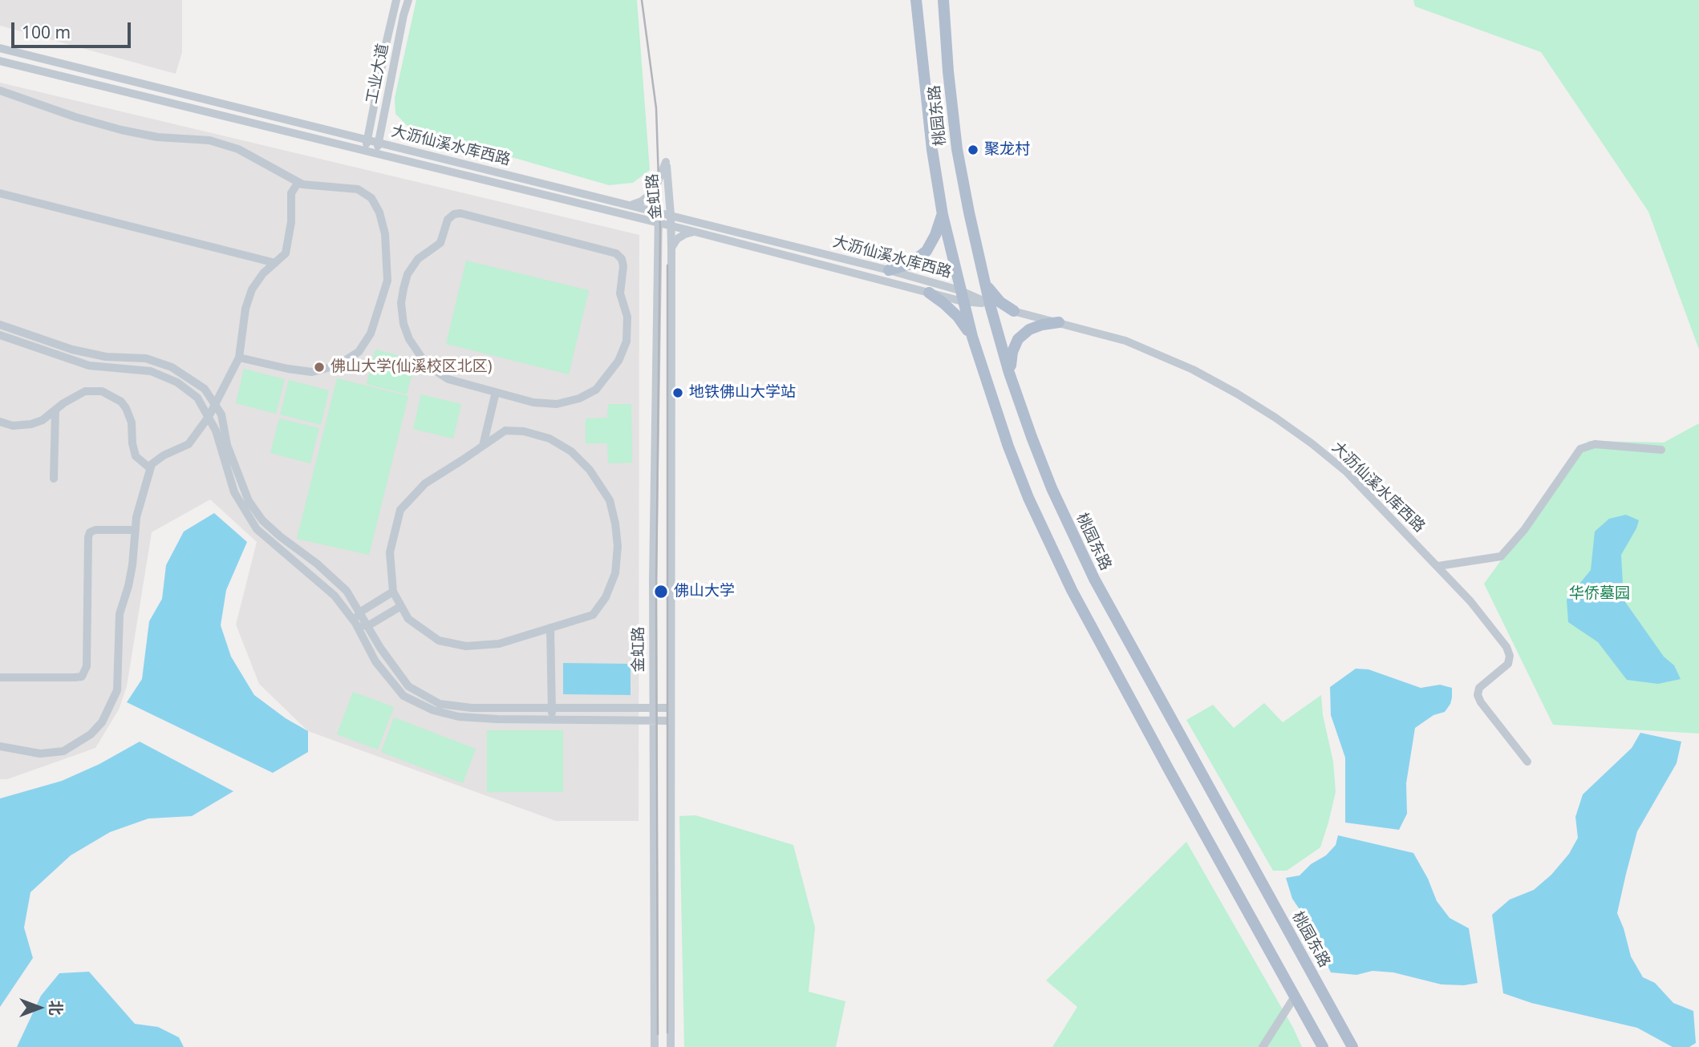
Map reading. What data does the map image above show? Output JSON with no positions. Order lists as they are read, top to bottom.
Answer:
{
  "streets": {
    "main road": ["桃园东路"],
    "street": ["工业大道", "大沥仙溪水库西路", "金虹路"]
  },
  "crossings": [
    ["工业大道", "大沥仙溪水库西路"],
    ["桃园东路", "大沥仙溪水库西路"],
    ["大沥仙溪水库西路", "金虹路"]
  ],
  "parks": ["华侨墓园"],
  "places": [
    "聚龙村",
    "佛山大学(仙溪校区北区)",
    "地铁佛山大学站",
    "佛山大学"
  ],
  "scale_bar": "100 m",
  "north": "right"
}
